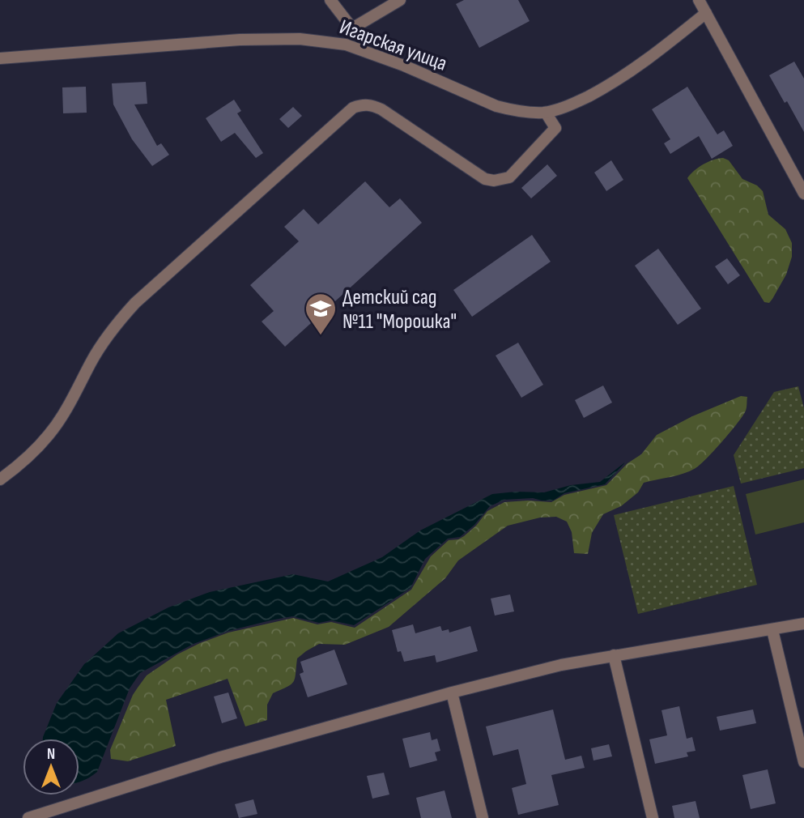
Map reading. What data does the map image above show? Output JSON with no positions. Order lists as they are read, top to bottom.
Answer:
{
  "streets": {
    "street": ["Игарская улица"]
  },
  "places": {
    "school or university": ["Детский сад №11 \"Морошка\""]
  },
  "north": "top"
}
